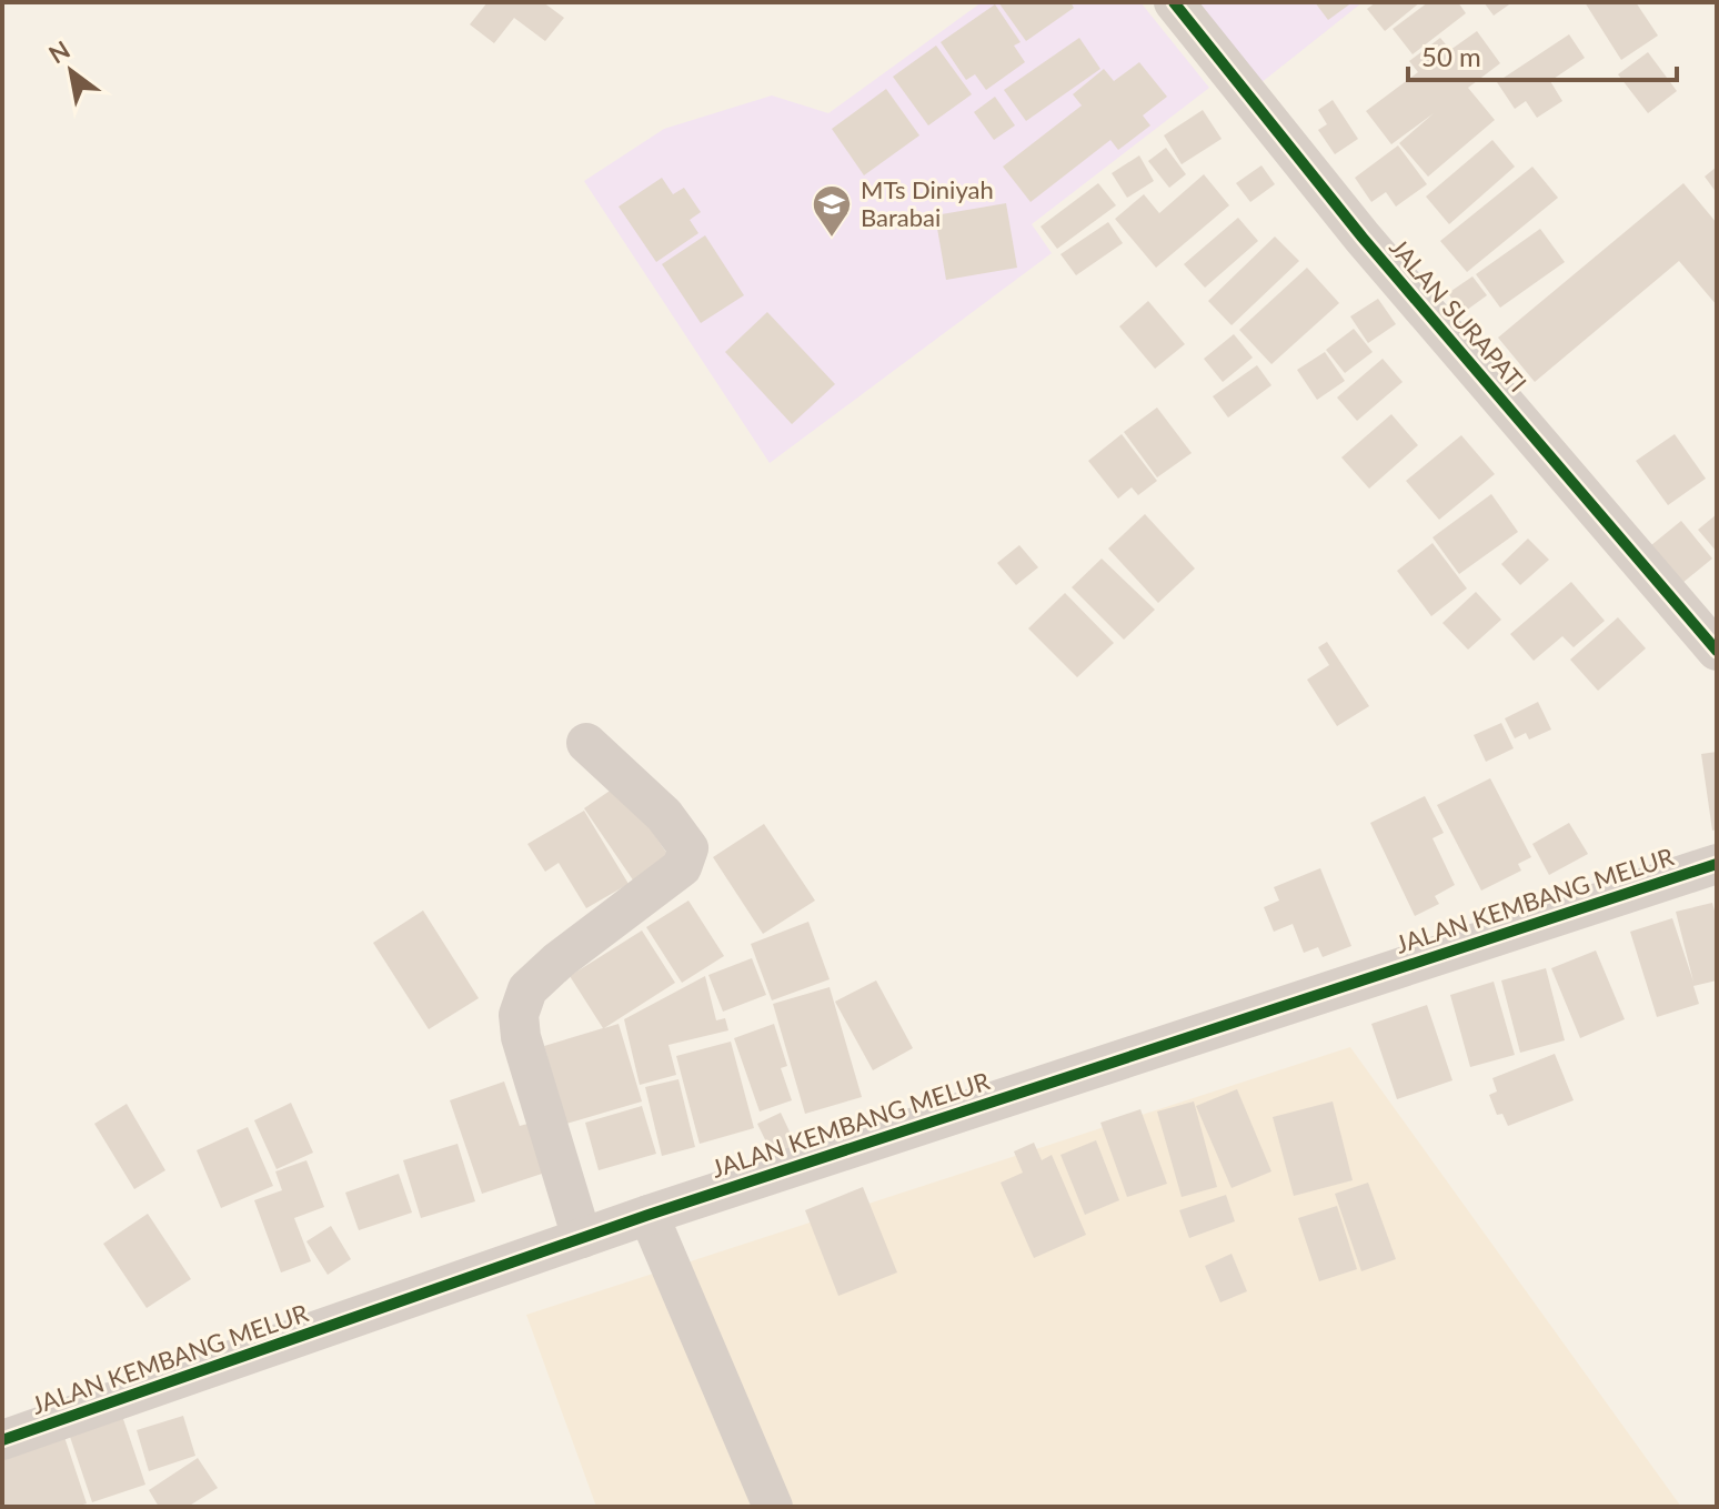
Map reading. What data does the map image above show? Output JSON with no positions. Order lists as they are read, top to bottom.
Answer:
{
  "streets": {
    "street": ["JALAN SURAPATI", "JALAN KEMBANG MELUR"]
  },
  "places": {
    "school or university": ["MTs Diniyah Barabai"]
  },
  "scale_bar": "50 m",
  "north": "top left"
}
